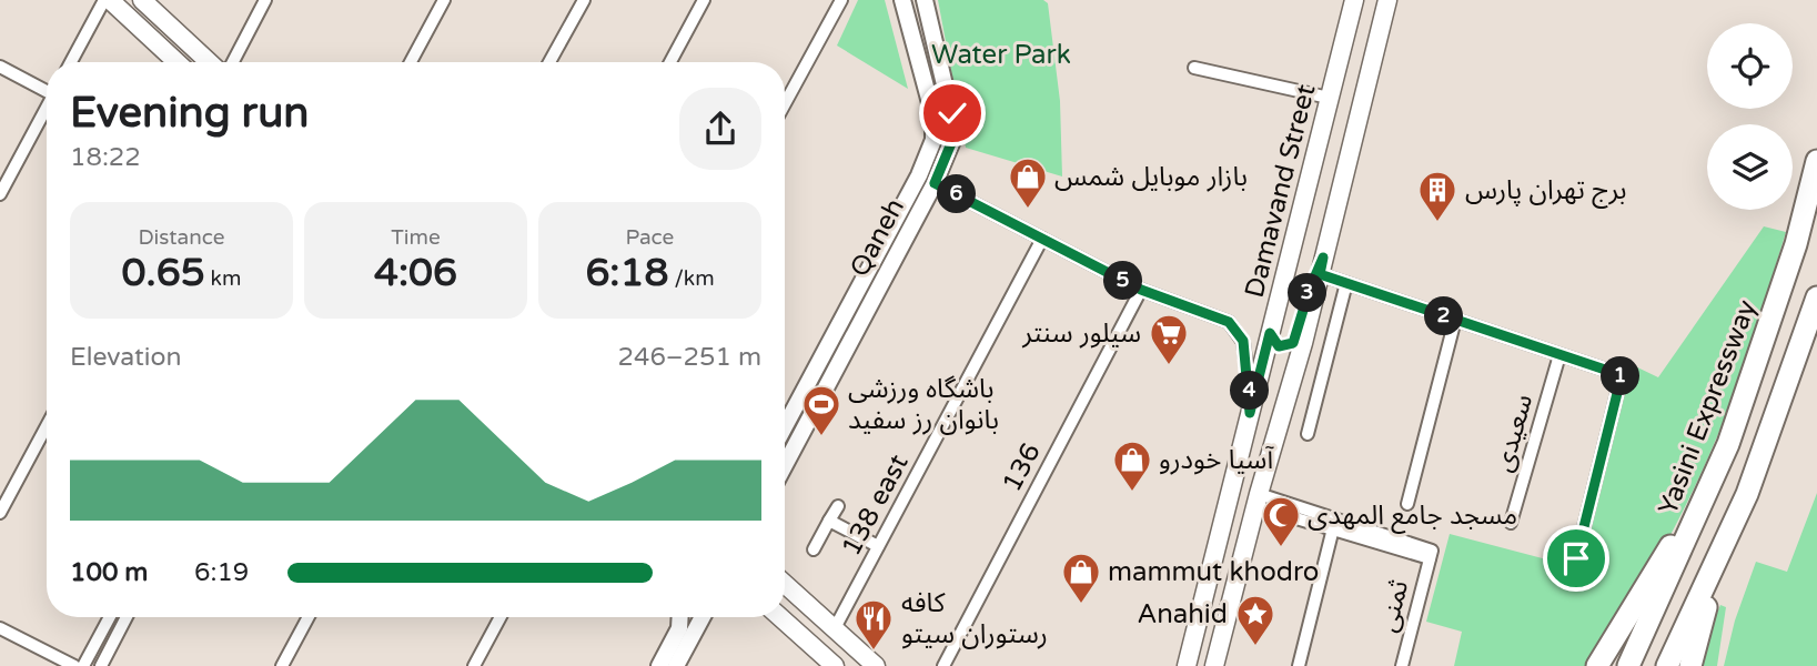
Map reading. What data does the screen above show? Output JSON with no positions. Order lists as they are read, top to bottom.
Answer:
{
  "streets": {
    "highway": ["Yasini Expressway"],
    "main road": ["Damavand Street", "Qaneh"],
    "street": [
      "سعیدی",
      "136",
      "138 east",
      "ثمنی"
    ]
  },
  "parks": ["Water Park"],
  "places": {
    "shop": ["بازار موبایل شمس", "آسیا خودرو", "mammut khodro"],
    "building": ["برج تهران پارس"],
    "supermarket": ["سیلور سنتر"],
    "sports": ["باشگاه ورزشی بانوان رز سفید"],
    "mosque": ["مسجد جامع المهدی"],
    "place": ["Anahid"],
    "restaurant": ["کافه رستوران سیتو"]
  },
  "page": {
    "heading": ["Evening run", "18:22"],
    "pins": [
      "6",
      "5",
      "3",
      "2",
      "1",
      "4"
    ],
    "stats": [
      ["Distance", "0.65 km"],
      ["Time", "4:06"],
      ["Pace", "6:18 /km"]
    ],
    "chart": ["Elevation", "246–251 m"],
    "list": [
      {
        "name": "100 m",
        "note": "6:19"
      }
    ]
  }
}
